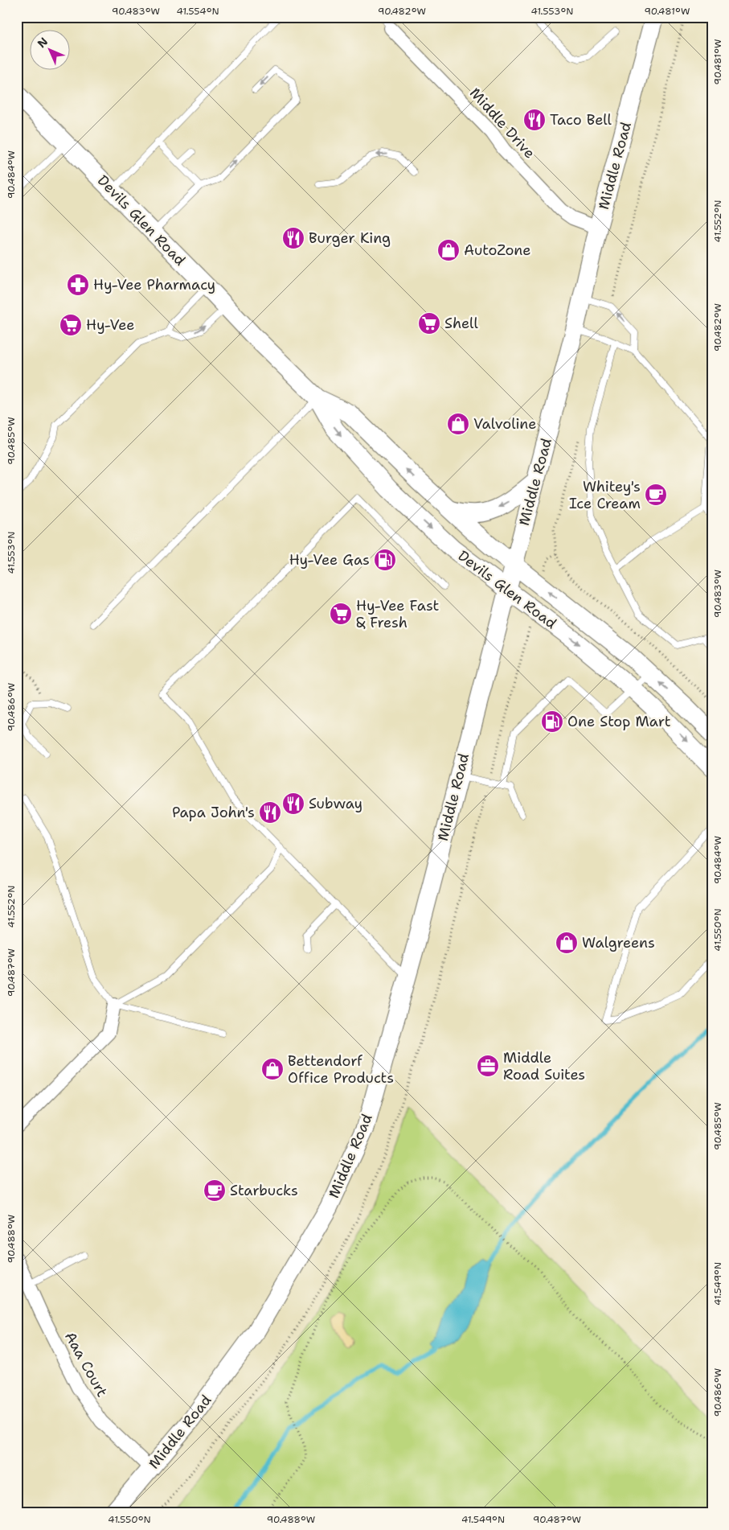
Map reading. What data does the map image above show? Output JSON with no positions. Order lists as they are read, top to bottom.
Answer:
{
  "streets": {
    "main road": ["Middle Road", "Devils Glen Road"],
    "street": ["Middle Drive", "Aaa Court"]
  },
  "crossings": [
    ["Middle Drive", "Middle Road"],
    ["Middle Road", "Devils Glen Road"],
    ["Middle Road", "Aaa Court"]
  ],
  "places": {
    "restaurant": [
      "Taco Bell",
      "Burger King",
      "Subway",
      "Papa John's"
    ],
    "shop": [
      "AutoZone",
      "Valvoline",
      "Walgreens",
      "Bettendorf Office Products"
    ],
    "pharmacy": ["Hy-Vee Pharmacy"],
    "supermarket": ["Shell", "Hy-Vee", "Hy-Vee Fast & Fresh"],
    "cafe": ["Whitey's Ice Cream", "Starbucks"],
    "fuel station": ["Hy-Vee Gas", "One Stop Mart"],
    "office": ["Middle Road Suites"]
  },
  "north": "top left",
  "coordinates": [
    "90.483°W",
    "41.554°N",
    "90.482°W",
    "41.553°N",
    "90.481°W",
    "90.484°W",
    "41.552°N",
    "90.485°W",
    "90.486°W",
    "41.550°N",
    "90.487°W",
    "90.488°W",
    "41.549°N"
  ]
}
